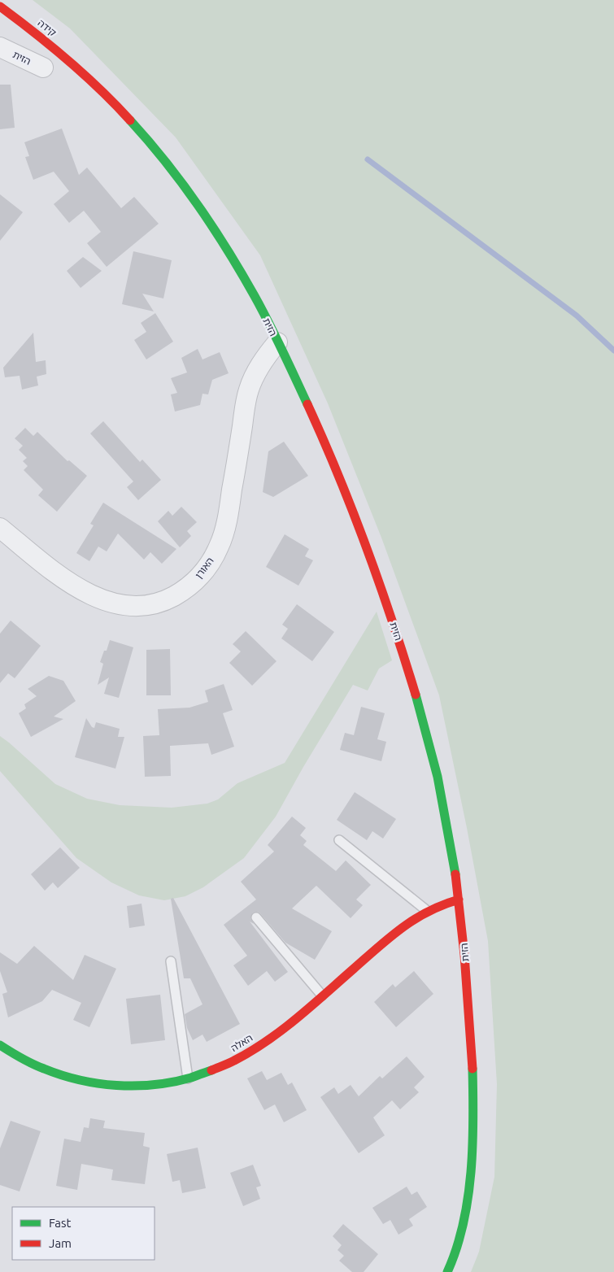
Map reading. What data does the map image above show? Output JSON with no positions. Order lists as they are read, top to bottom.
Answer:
{
  "streets": {
    "street": [
      "קידה",
      "הזית",
      "האורן",
      "האלה"
    ]
  },
  "crossings": [
    ["קידה", "הזית"],
    ["הזית", "האורן"],
    ["הזית", "האלה"]
  ],
  "legend": ["Fast", "Jam"]
}
